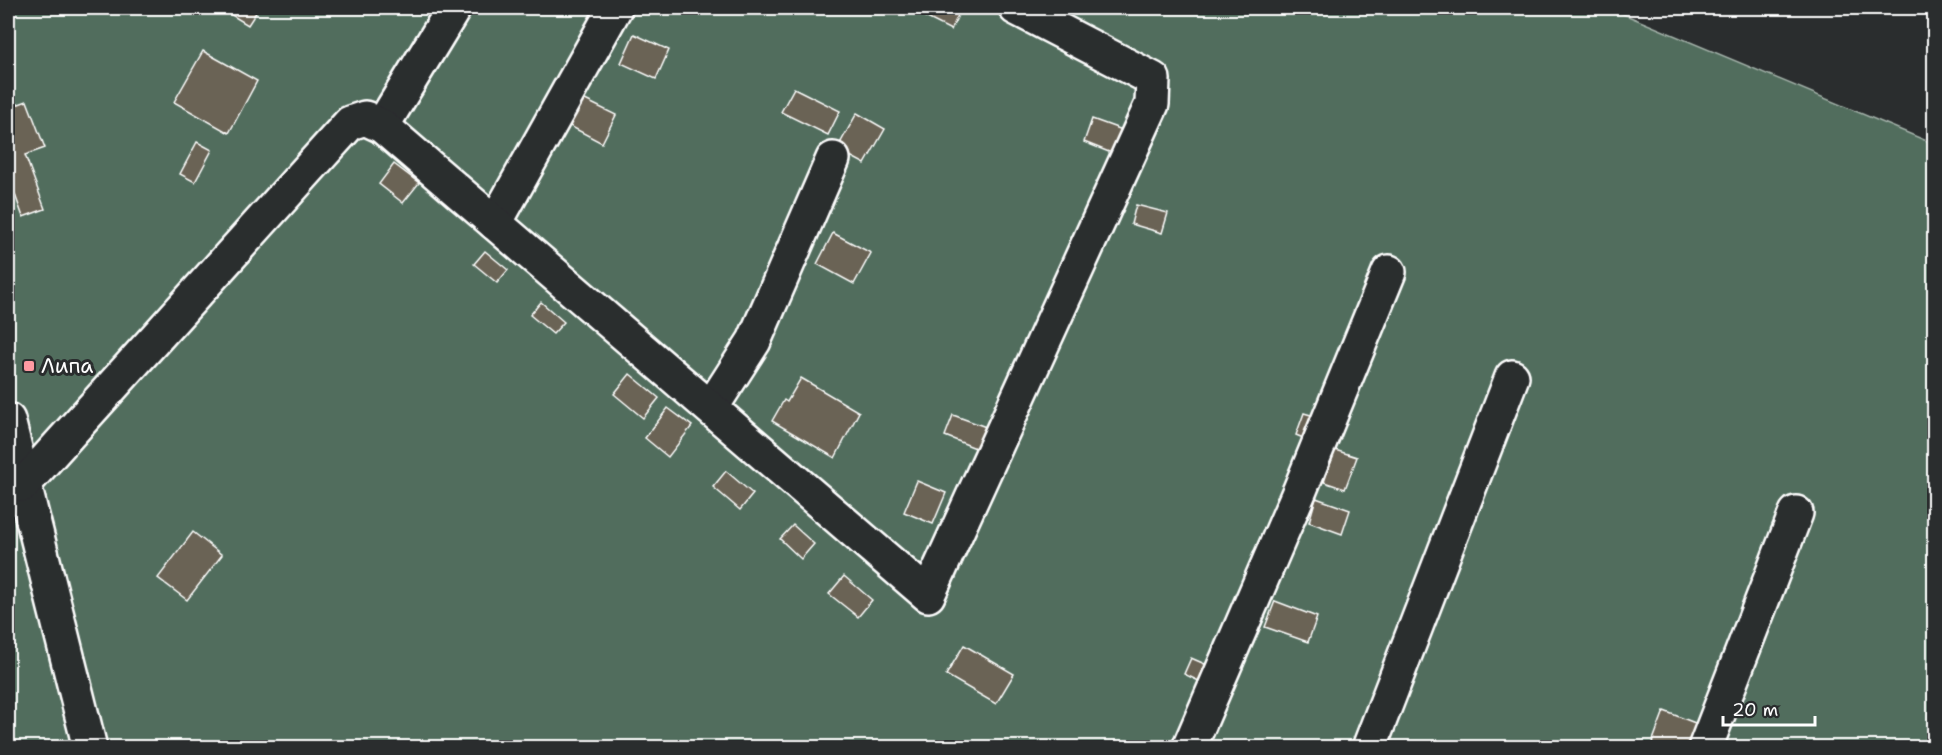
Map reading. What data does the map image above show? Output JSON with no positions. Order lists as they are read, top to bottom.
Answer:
{
  "places": {
    "transit": ["Липа"]
  },
  "scale_bar": "20 m"
}
